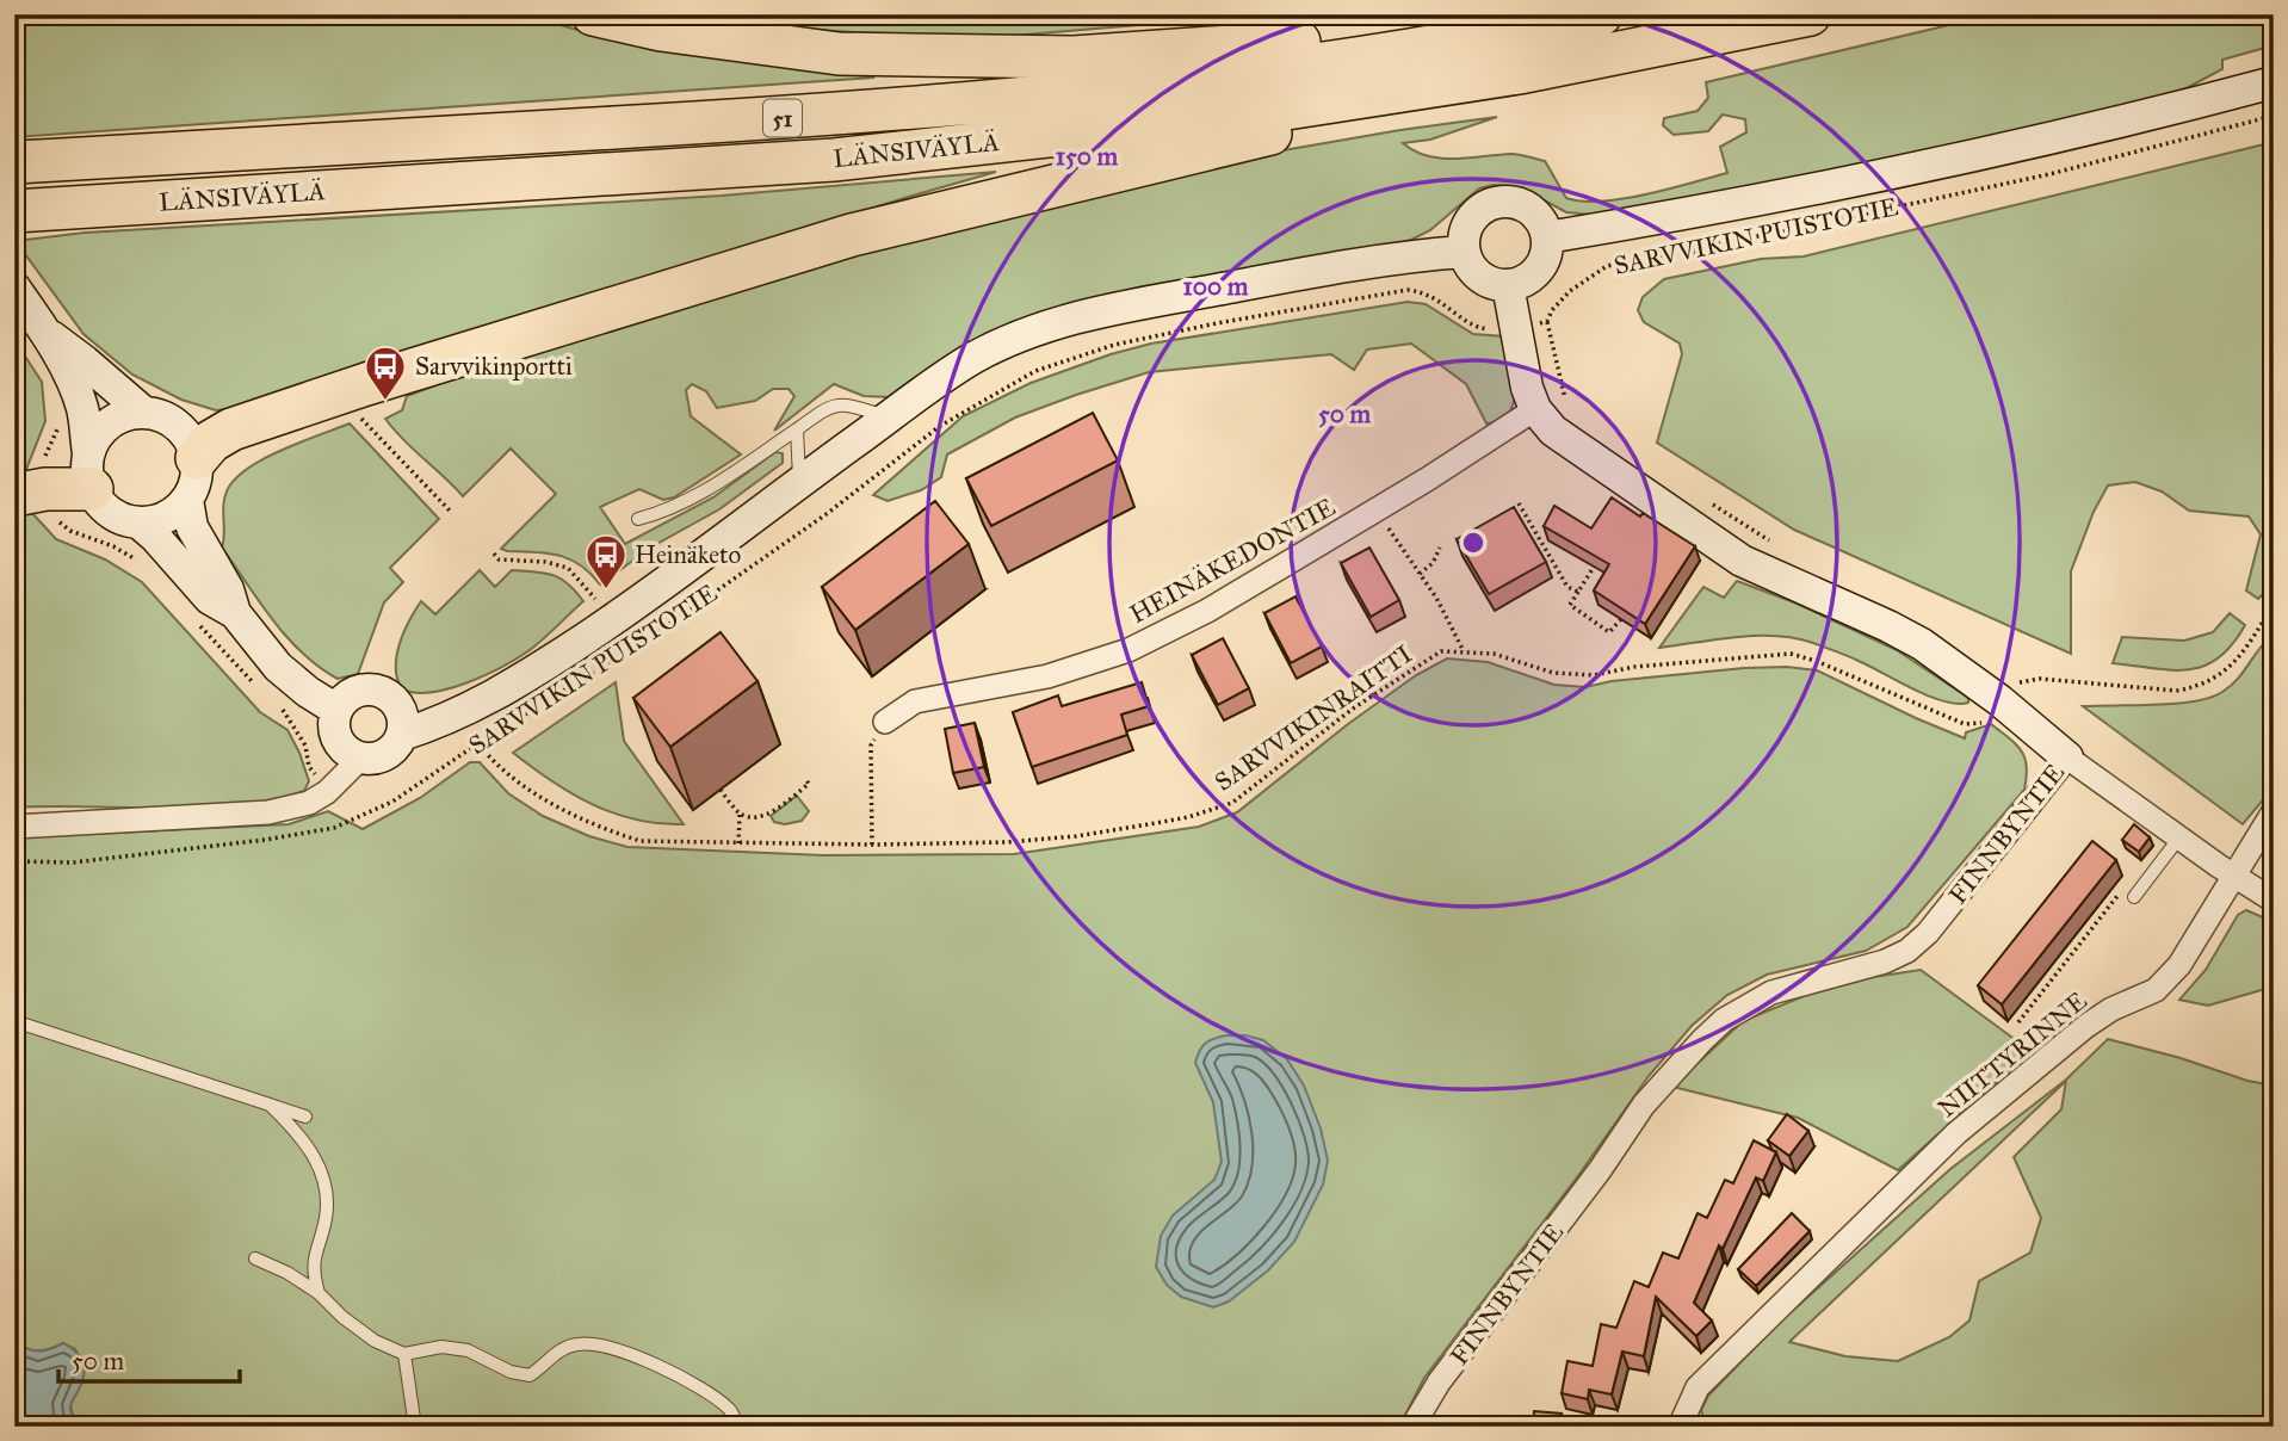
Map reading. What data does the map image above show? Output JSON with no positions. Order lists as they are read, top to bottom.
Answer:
{
  "streets": {
    "highway": ["51", "LÄNSIVÄYLÄ"],
    "main road": ["SARVVIKIN PUISTOTIE", "FINNBYNTIE"],
    "street": ["HEINÄKEDONTIE", "NIITTYRINNE"],
    "path": ["SARVVIKINRAITTI"]
  },
  "crossings": [
    ["SARVVIKIN PUISTOTIE", "SARVVIKINRAITTI"],
    ["HEINÄKEDONTIE", "FINNBYNTIE"],
    ["SARVVIKINRAITTI", "FINNBYNTIE"]
  ],
  "places": {
    "bus stop": ["Sarvvikinportti", "Heinäketo"]
  },
  "scale_bar": "50 m",
  "rings": ["150 m", "100 m", "50 m"]
}
